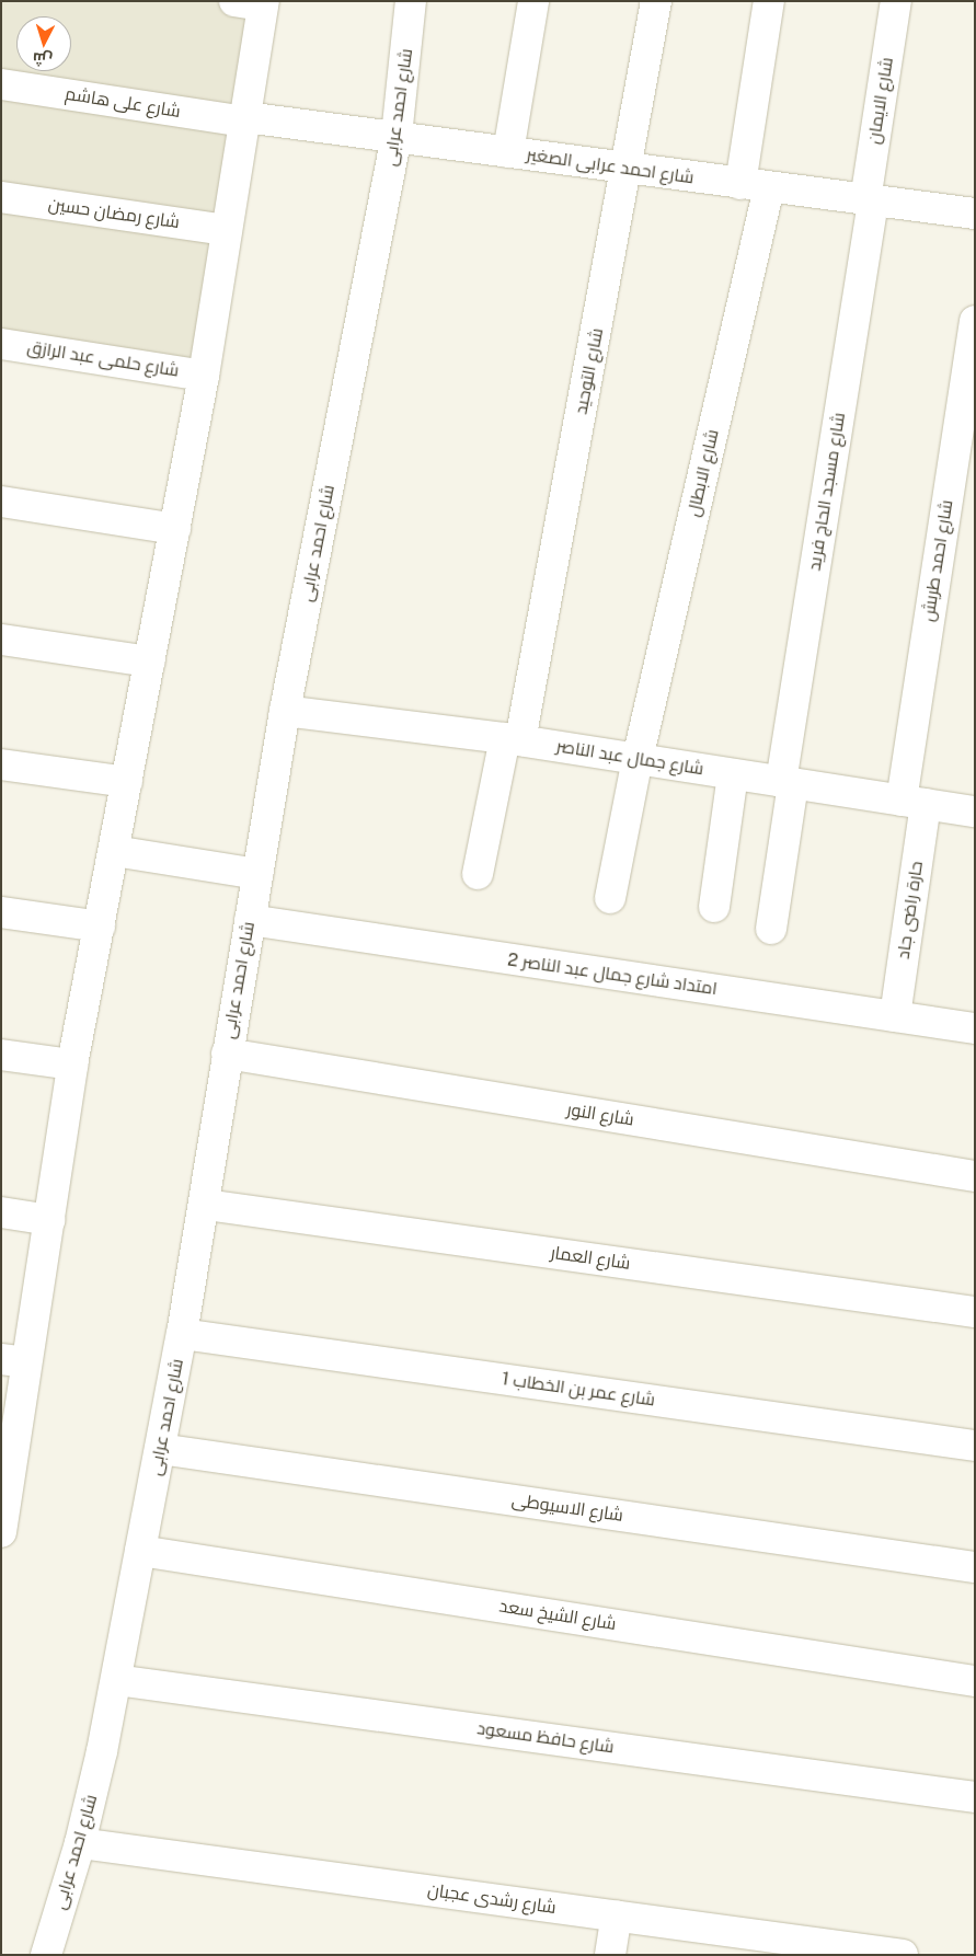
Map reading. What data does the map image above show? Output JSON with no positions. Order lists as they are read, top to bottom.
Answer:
{
  "streets": {
    "street": [
      "شارع الايمان",
      "شارع على هاشم",
      "شارع احمد عرابى",
      "شارع احمد عرابى الصغير",
      "شارع رمضان حسين",
      "شارع حلمى عبد الرازق",
      "شارع التوحيد",
      "شارع الابطال",
      "شارع مسجد الحاج فريد",
      "شارع احمد طربش",
      "شارع جمال عبد الناصر",
      "حارة راضى جاد",
      "امتداد شارع جمال عبد الناصر 2",
      "شارع النور",
      "شارع العمار",
      "شارع عمر بن الخطاب 1",
      "شارع الاسيوطى",
      "شارع الشيخ سعد",
      "شارع حافظ مسعود",
      "شارع رشدى عجبان"
    ]
  },
  "crossings": [
    ["شارع الايمان", "شارع احمد عرابى الصغير"],
    ["شارع الايمان", "شارع مسجد الحاج فريد"],
    ["شارع على هاشم", "شارع احمد عرابى الصغير"],
    ["شارع احمد عرابى", "شارع احمد عرابى الصغير"],
    ["شارع احمد عرابى", "شارع جمال عبد الناصر"],
    ["شارع احمد عرابى", "امتداد شارع جمال عبد الناصر 2"],
    ["شارع احمد عرابى", "شارع النور"],
    ["شارع احمد عرابى", "شارع العمار"],
    ["شارع احمد عرابى", "شارع عمر بن الخطاب 1"],
    ["شارع احمد عرابى", "شارع الاسيوطى"],
    ["شارع احمد عرابى", "شارع الشيخ سعد"],
    ["شارع احمد عرابى", "شارع حافظ مسعود"],
    ["شارع احمد عرابى", "شارع رشدى عجبان"],
    ["شارع احمد عرابى الصغير", "شارع التوحيد"],
    ["شارع احمد عرابى الصغير", "شارع الابطال"],
    ["شارع احمد عرابى الصغير", "شارع مسجد الحاج فريد"],
    ["شارع التوحيد", "شارع جمال عبد الناصر"],
    ["شارع الابطال", "شارع جمال عبد الناصر"],
    ["شارع مسجد الحاج فريد", "شارع جمال عبد الناصر"],
    ["شارع احمد طربش", "شارع جمال عبد الناصر"],
    ["شارع احمد طربش", "حارة راضى جاد"],
    ["شارع جمال عبد الناصر", "حارة راضى جاد"],
    ["حارة راضى جاد", "امتداد شارع جمال عبد الناصر 2"]
  ],
  "north": "bottom"
}
